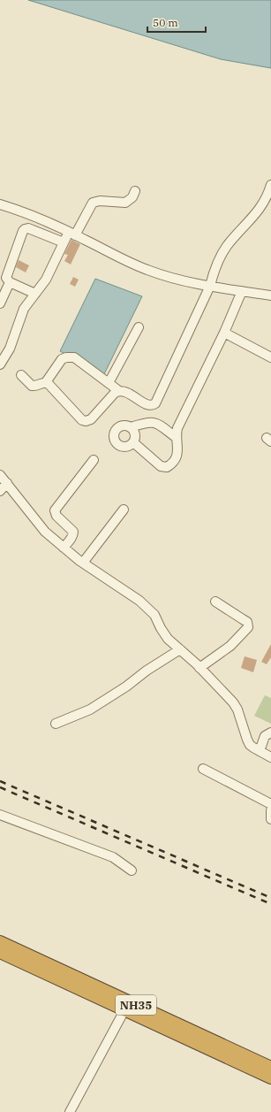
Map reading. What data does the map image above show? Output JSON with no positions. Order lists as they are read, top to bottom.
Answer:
{
  "streets": {
    "highway": ["NH35"]
  },
  "scale_bar": "50 m"
}
